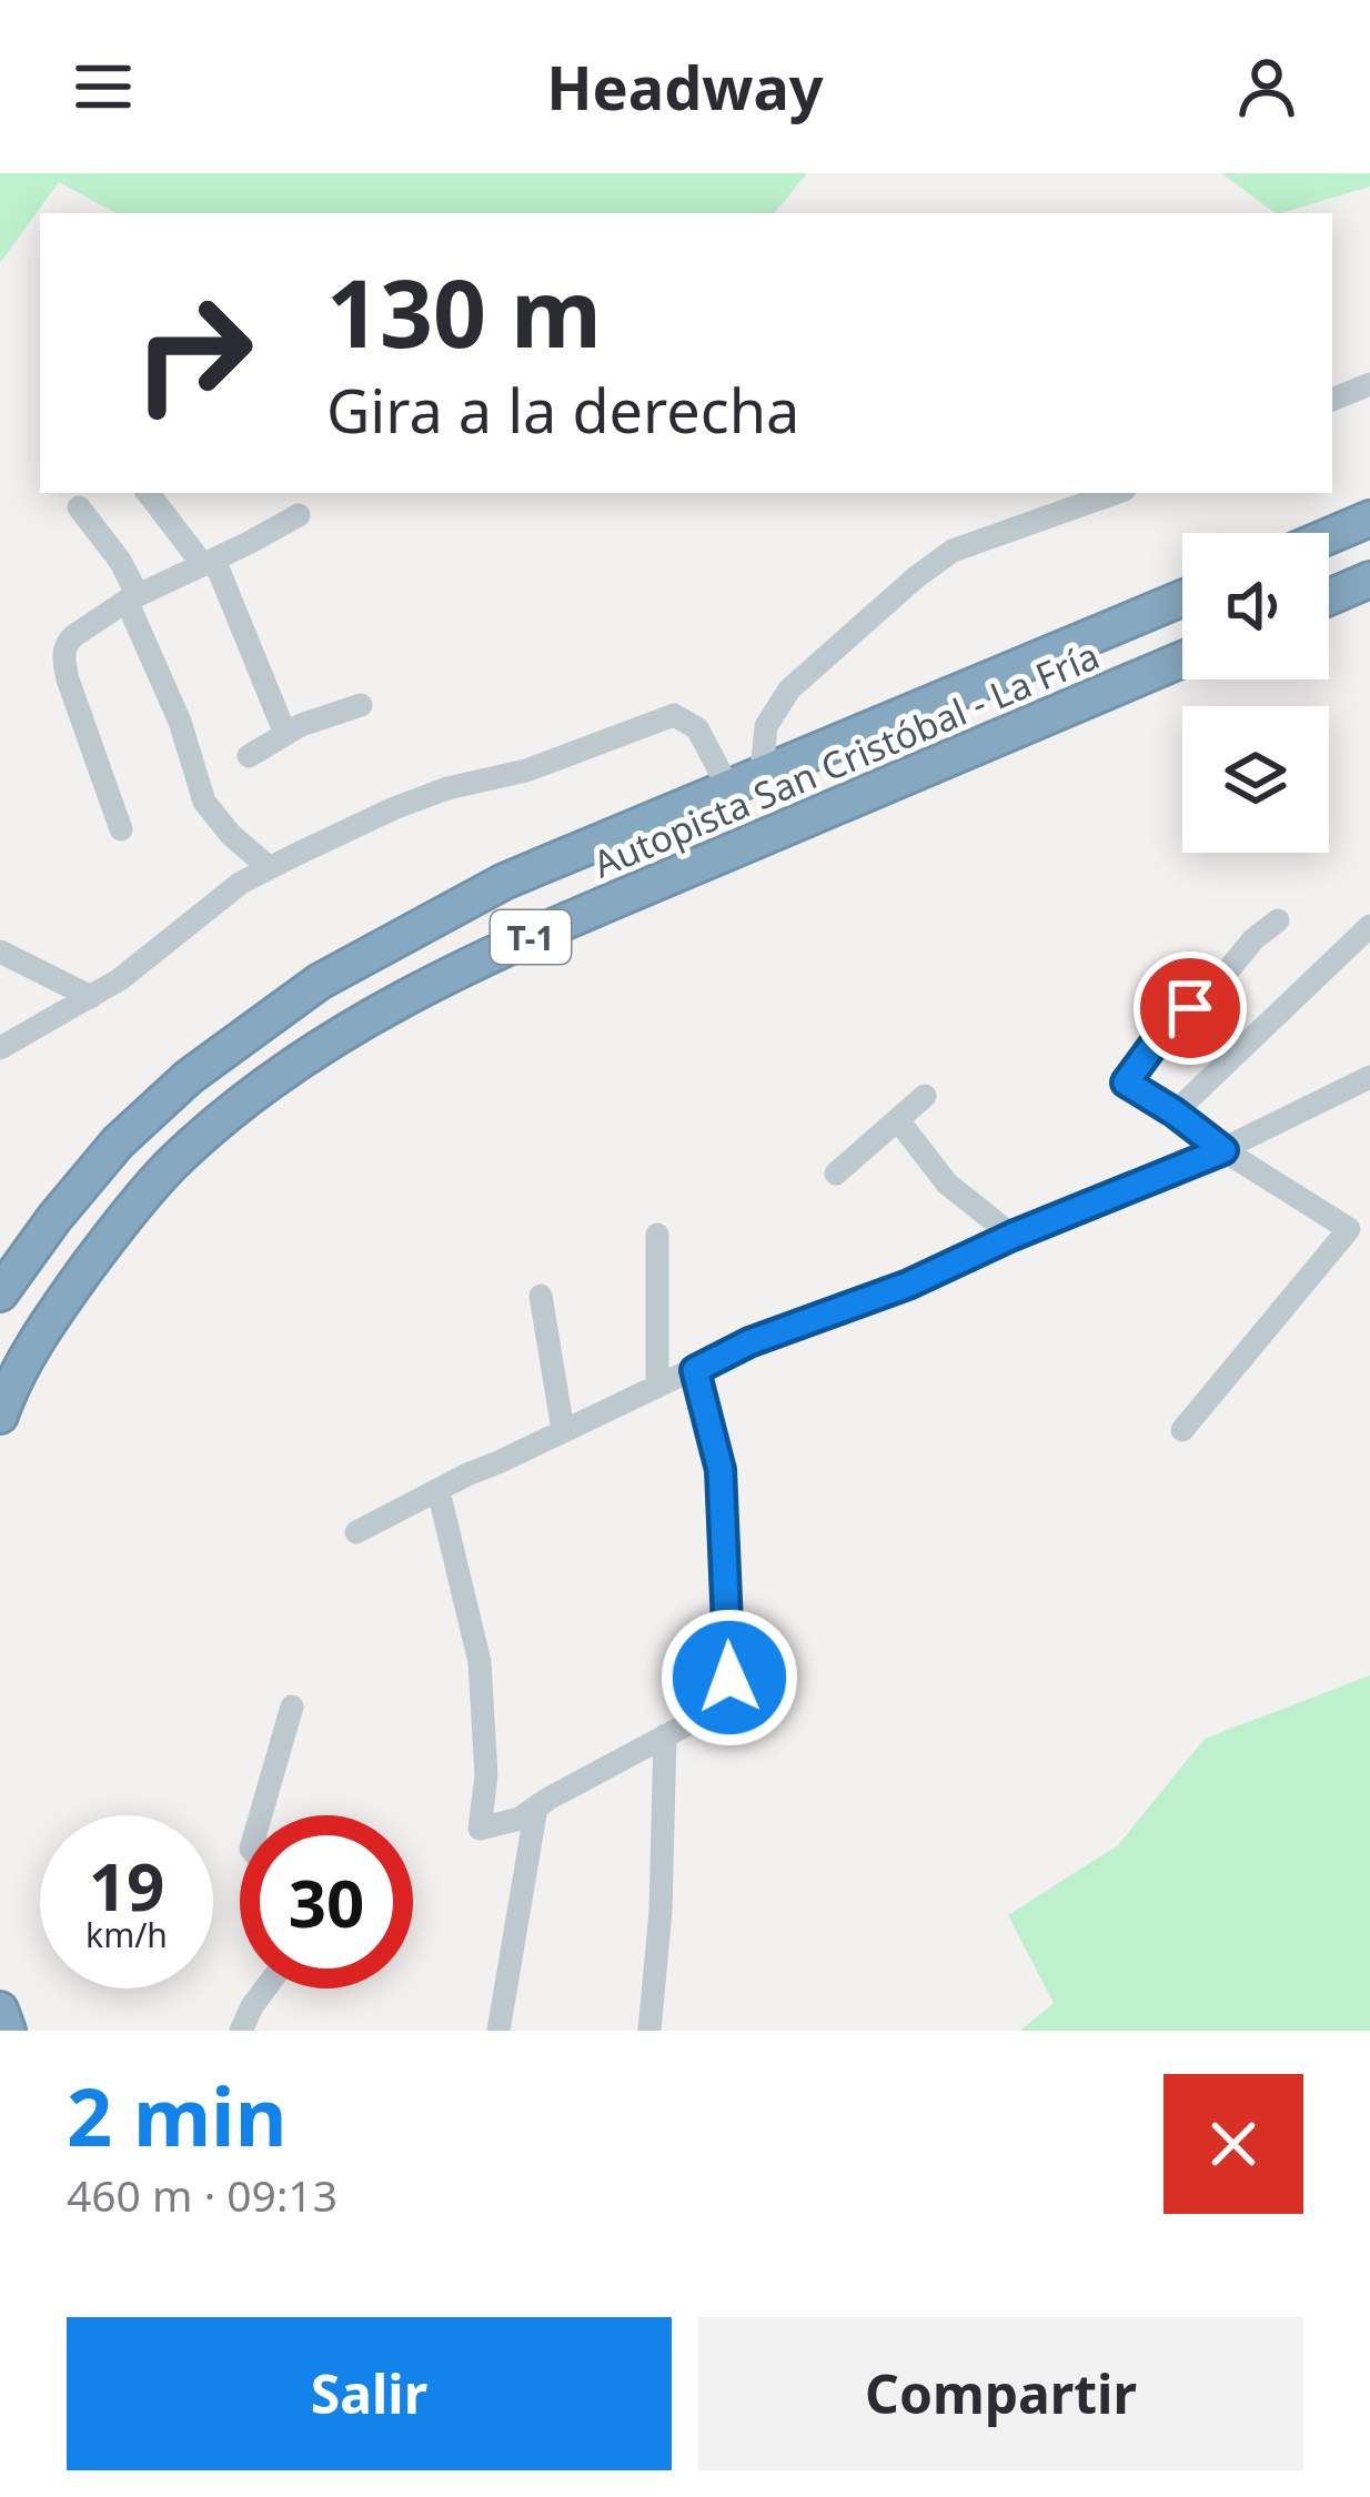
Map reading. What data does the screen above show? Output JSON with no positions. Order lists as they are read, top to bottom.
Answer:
{
  "streets": {
    "highway": ["Autopista San Cristóbal - La Fría", "T-1"]
  },
  "page": {
    "header": "Headway",
    "turn": ["130 m", "Gira a la derecha"],
    "speed": "19 km/h",
    "limit": "30",
    "heading": ["2 min", "460 m · 09:13"],
    "buttons": ["Salir", "Compartir"]
  }
}
